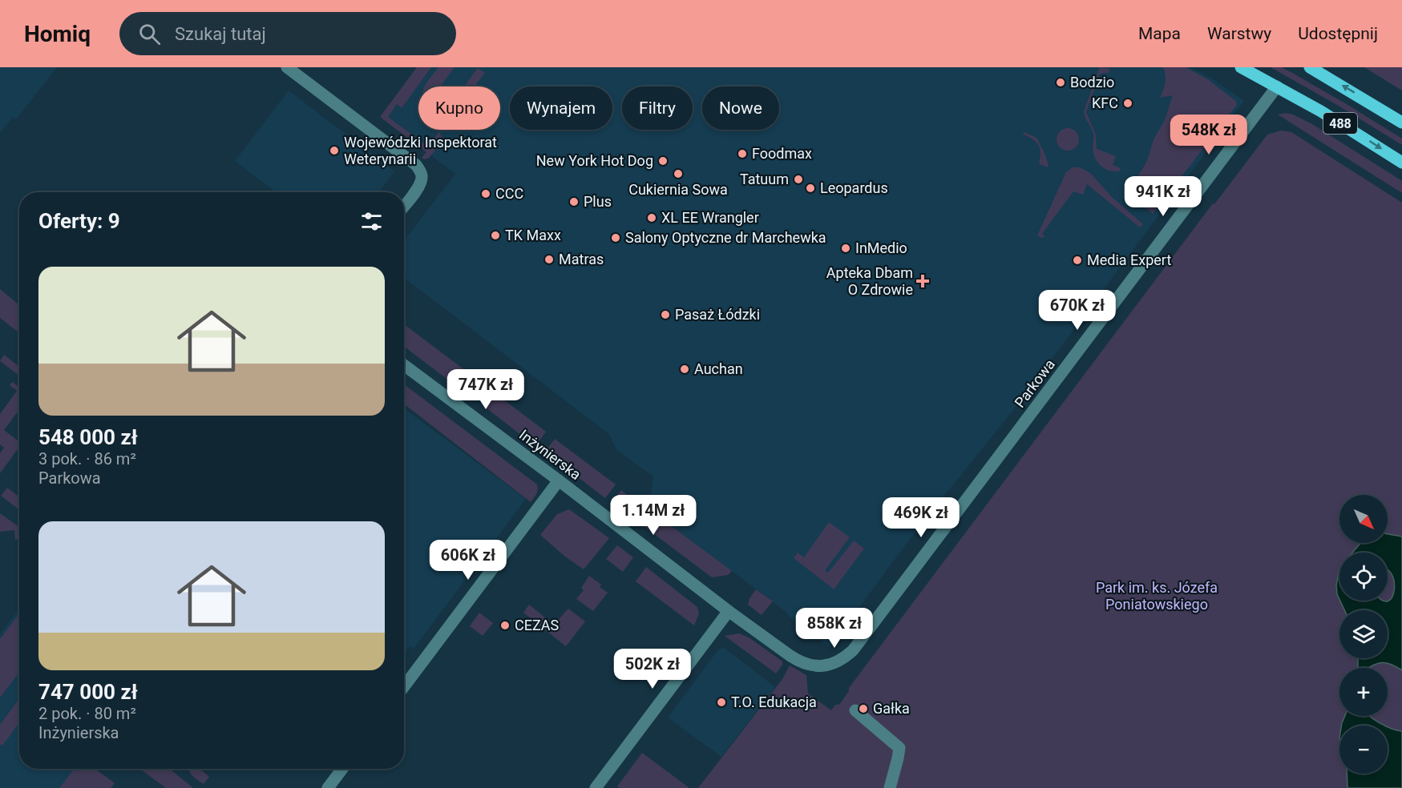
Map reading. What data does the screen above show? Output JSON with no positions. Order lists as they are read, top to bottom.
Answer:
{
  "streets": {
    "main road": ["488"],
    "street": ["Parkowa", "Inżynierska"]
  },
  "crossings": [
    ["488", "Parkowa"],
    ["Parkowa", "Inżynierska"]
  ],
  "parks": ["Park im. ks. Józefa Poniatowskiego"],
  "places": {
    "other": [
      "Bodzio",
      "KFC",
      "Wojewódzki Inspektorat Weterynarii",
      "Foodmax",
      "New York Hot Dog",
      "Cukiernia Sowa",
      "Tatuum",
      "Leopardus",
      "CCC",
      "Plus",
      "XL EE Wrangler",
      "TK Maxx",
      "Salony Optyczne dr Marchewka",
      "InMedio",
      "Matras",
      "Media Expert",
      "Pasaż Łódzki",
      "Auchan",
      "CEZAS",
      "T.O. Edukacja",
      "Gałka"
    ],
    "health": ["Apteka Dbam O Zdrowie"]
  },
  "north": "bottom right",
  "page": {
    "header": "Homiq",
    "search": "Szukaj tutaj",
    "nav": ["Mapa", "Warstwy", "Udostępnij"],
    "chip": [
      "Kupno",
      "Wynajem",
      "Filtry",
      "Nowe"
    ],
    "price": [
      "548K zł",
      "941K zł",
      "670K zł",
      "747K zł",
      "1.14M zł",
      "469K zł",
      "606K zł",
      "858K zł",
      "502K zł"
    ],
    "heading": "Oferty: 9",
    "list": [
      {
        "name": "548 000 zł",
        "note": "3 pok. · 86 m² · Parkowa"
      },
      {
        "name": "747 000 zł",
        "note": "2 pok. · 80 m² · Inżynierska"
      }
    ],
    "map_buttons": ["+", "−"]
  }
}
